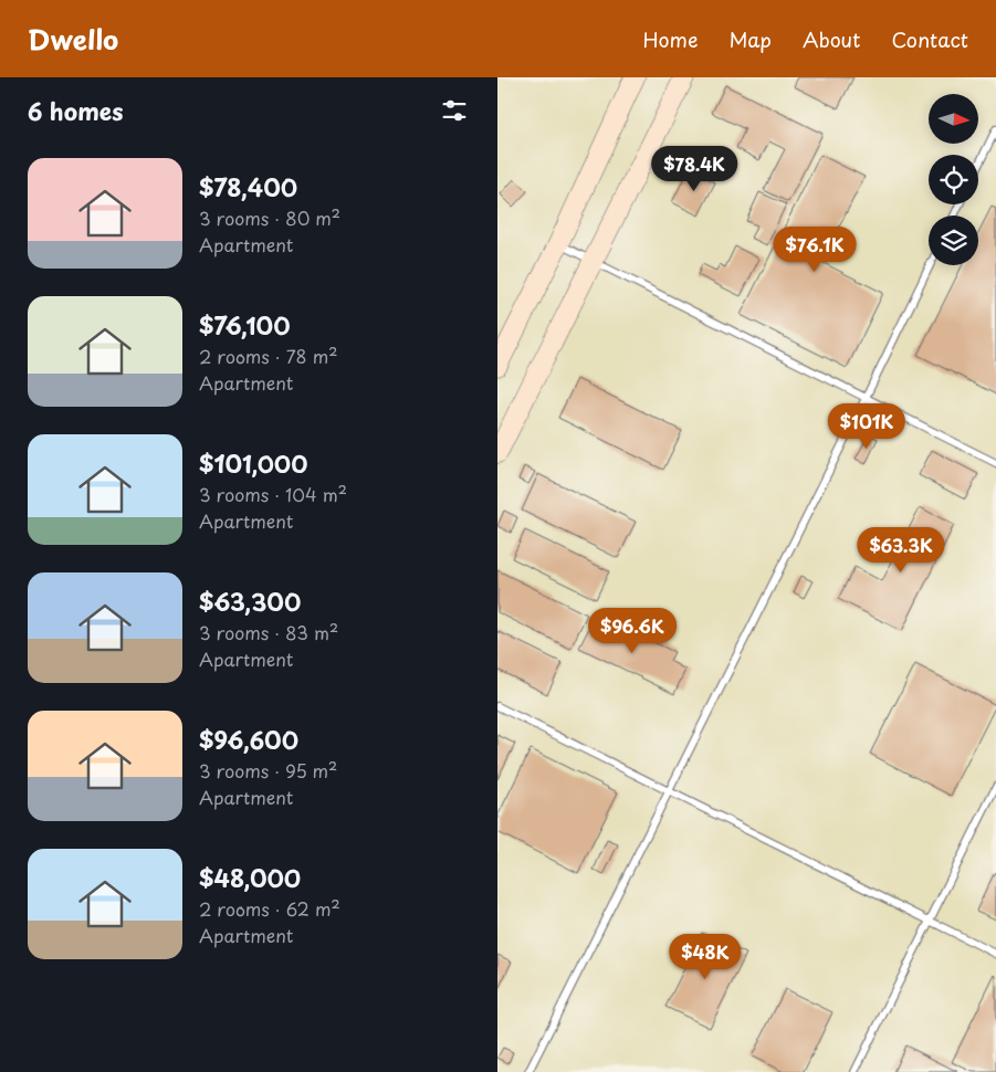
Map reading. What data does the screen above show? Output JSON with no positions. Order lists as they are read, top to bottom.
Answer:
{
  "north": "right",
  "page": {
    "header": "Dwello",
    "nav": [
      "Home",
      "Map",
      "About",
      "Contact"
    ],
    "heading": "6 homes",
    "list": [
      {
        "name": "$78,400",
        "note": "3 rooms · 80 m² · Apartment"
      },
      {
        "name": "$76,100",
        "note": "2 rooms · 78 m² · Apartment"
      },
      {
        "name": "$101,000",
        "note": "3 rooms · 104 m² · Apartment"
      },
      {
        "name": "$63,300",
        "note": "3 rooms · 83 m² · Apartment"
      },
      {
        "name": "$96,600",
        "note": "3 rooms · 95 m² · Apartment"
      },
      {
        "name": "$48,000",
        "note": "2 rooms · 62 m² · Apartment"
      }
    ],
    "price": [
      "$78.4K",
      "$76.1K",
      "$101K",
      "$63.3K",
      "$96.6K",
      "$48K"
    ]
  }
}
